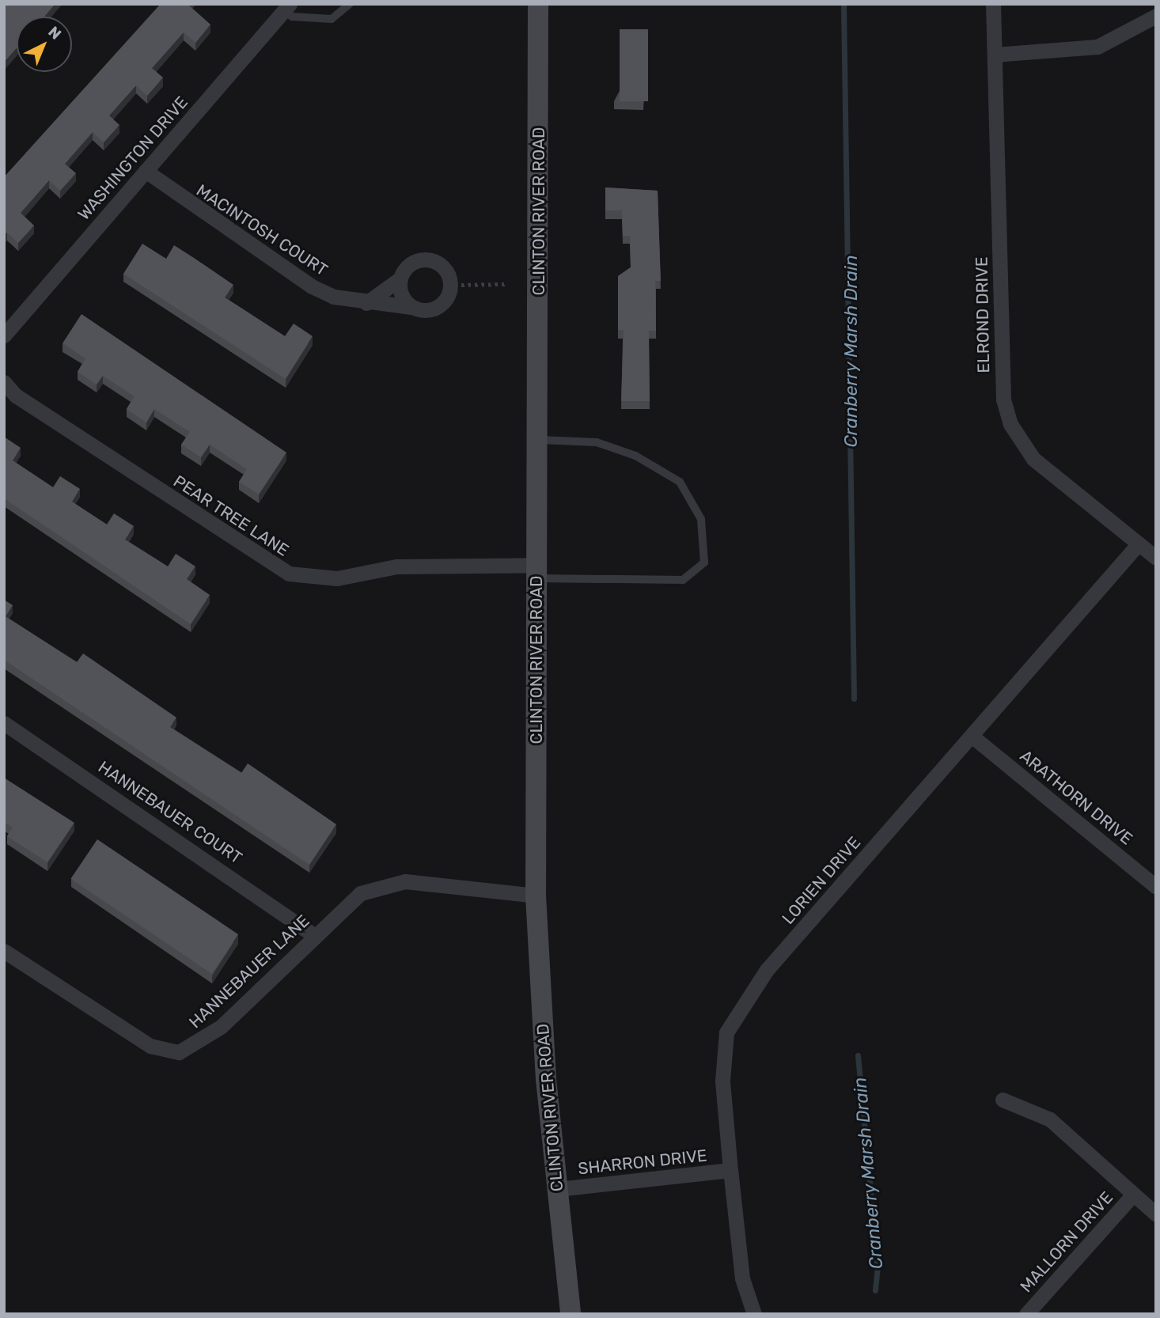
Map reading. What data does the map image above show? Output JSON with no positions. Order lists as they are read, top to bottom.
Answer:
{
  "streets": {
    "street": [
      "WASHINGTON DRIVE",
      "CLINTON RIVER ROAD",
      "MACINTOSH COURT",
      "ELROND DRIVE",
      "PEAR TREE LANE",
      "ARATHORN DRIVE",
      "HANNEBAUER COURT",
      "LORIEN DRIVE",
      "HANNEBAUER LANE",
      "SHARRON DRIVE",
      "MALLORN DRIVE"
    ]
  },
  "crossings": [
    ["WASHINGTON DRIVE", "MACINTOSH COURT"],
    ["CLINTON RIVER ROAD", "PEAR TREE LANE"],
    ["CLINTON RIVER ROAD", "HANNEBAUER LANE"],
    ["CLINTON RIVER ROAD", "SHARRON DRIVE"],
    ["ELROND DRIVE", "LORIEN DRIVE"],
    ["ARATHORN DRIVE", "LORIEN DRIVE"],
    ["HANNEBAUER COURT", "HANNEBAUER LANE"],
    ["LORIEN DRIVE", "SHARRON DRIVE"]
  ],
  "water": ["Cranberry Marsh Drain"],
  "north": "top right"
}
